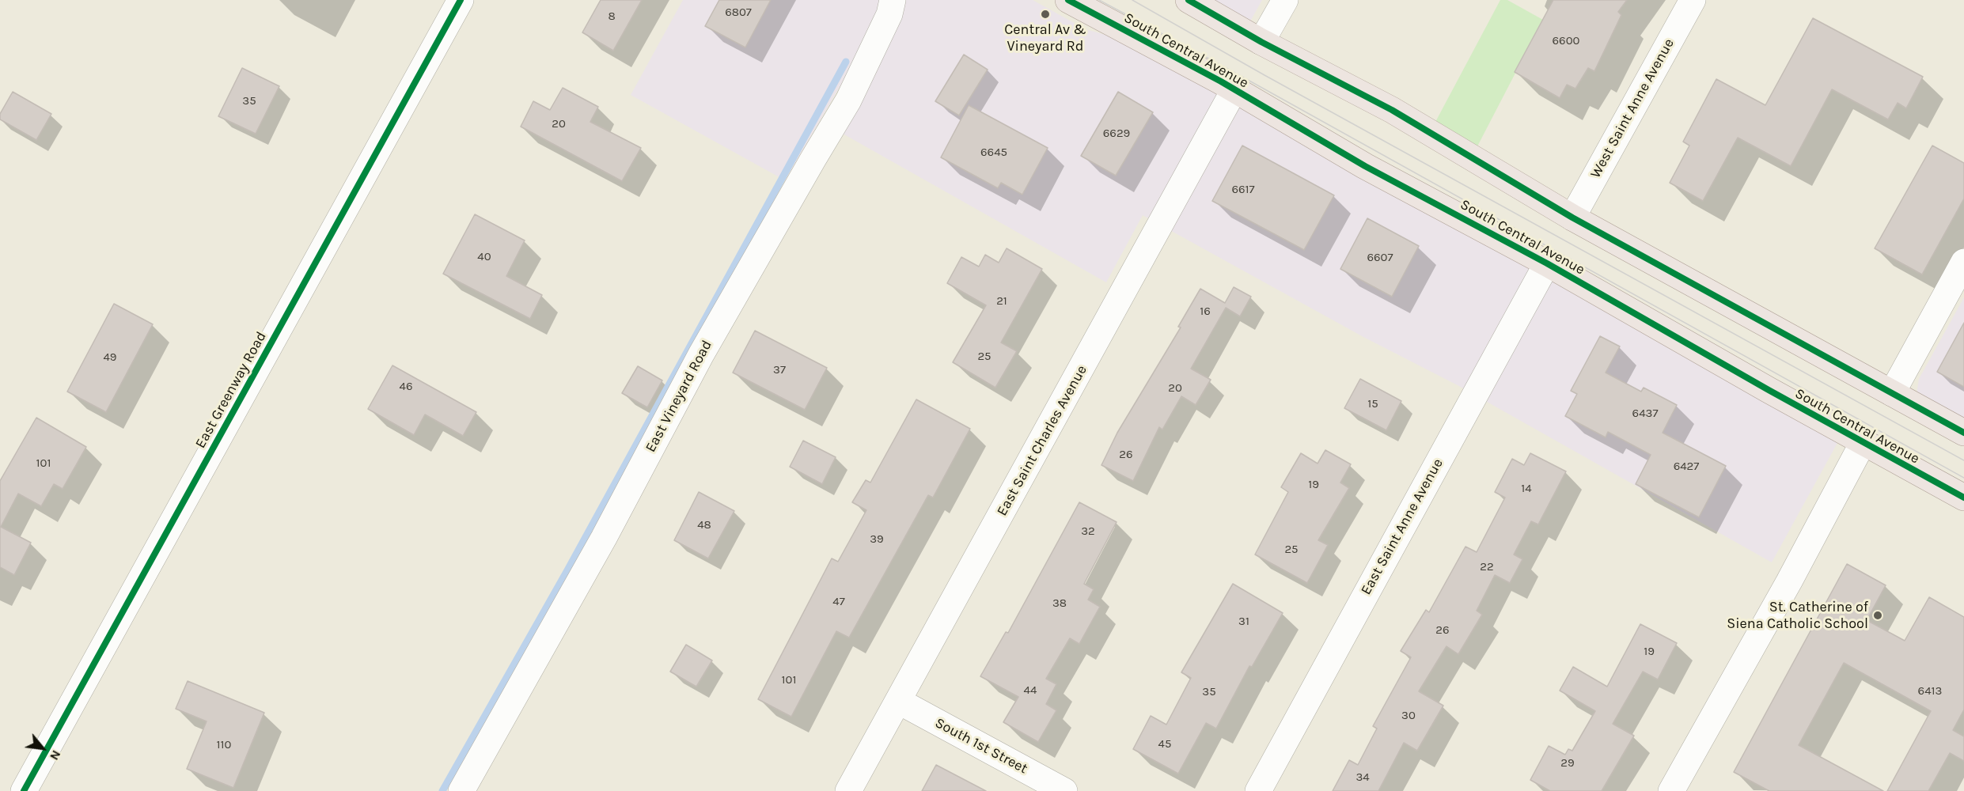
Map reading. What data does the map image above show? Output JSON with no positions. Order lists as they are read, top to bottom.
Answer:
{
  "streets": {
    "main road": ["South Central Avenue"],
    "street": [
      "West Saint Anne Avenue",
      "East Greenway Road",
      "East Vineyard Road",
      "East Saint Charles Avenue",
      "East Saint Anne Avenue",
      "South 1st Street"
    ]
  },
  "crossings": [
    ["South Central Avenue", "East Saint Charles Avenue"],
    ["South Central Avenue", "East Saint Anne Avenue"],
    ["East Saint Charles Avenue", "South 1st Street"]
  ],
  "places": ["Central Av & Vineyard Rd", "St. Catherine of Siena Catholic School"],
  "house_numbers": [
    "6807",
    "8",
    "6600",
    "35",
    "20",
    "6629",
    "6645",
    "6617",
    "40",
    "6607",
    "21",
    "16",
    "25",
    "49",
    "37",
    "46",
    "20",
    "15",
    "6437",
    "26",
    "101",
    "6427",
    "19",
    "14",
    "48",
    "32",
    "39",
    "25",
    "22",
    "47",
    "38",
    "31",
    "26",
    "19",
    "101",
    "44",
    "6413",
    "35",
    "30",
    "45",
    "110",
    "29",
    "34"
  ],
  "north": "bottom right"
}
